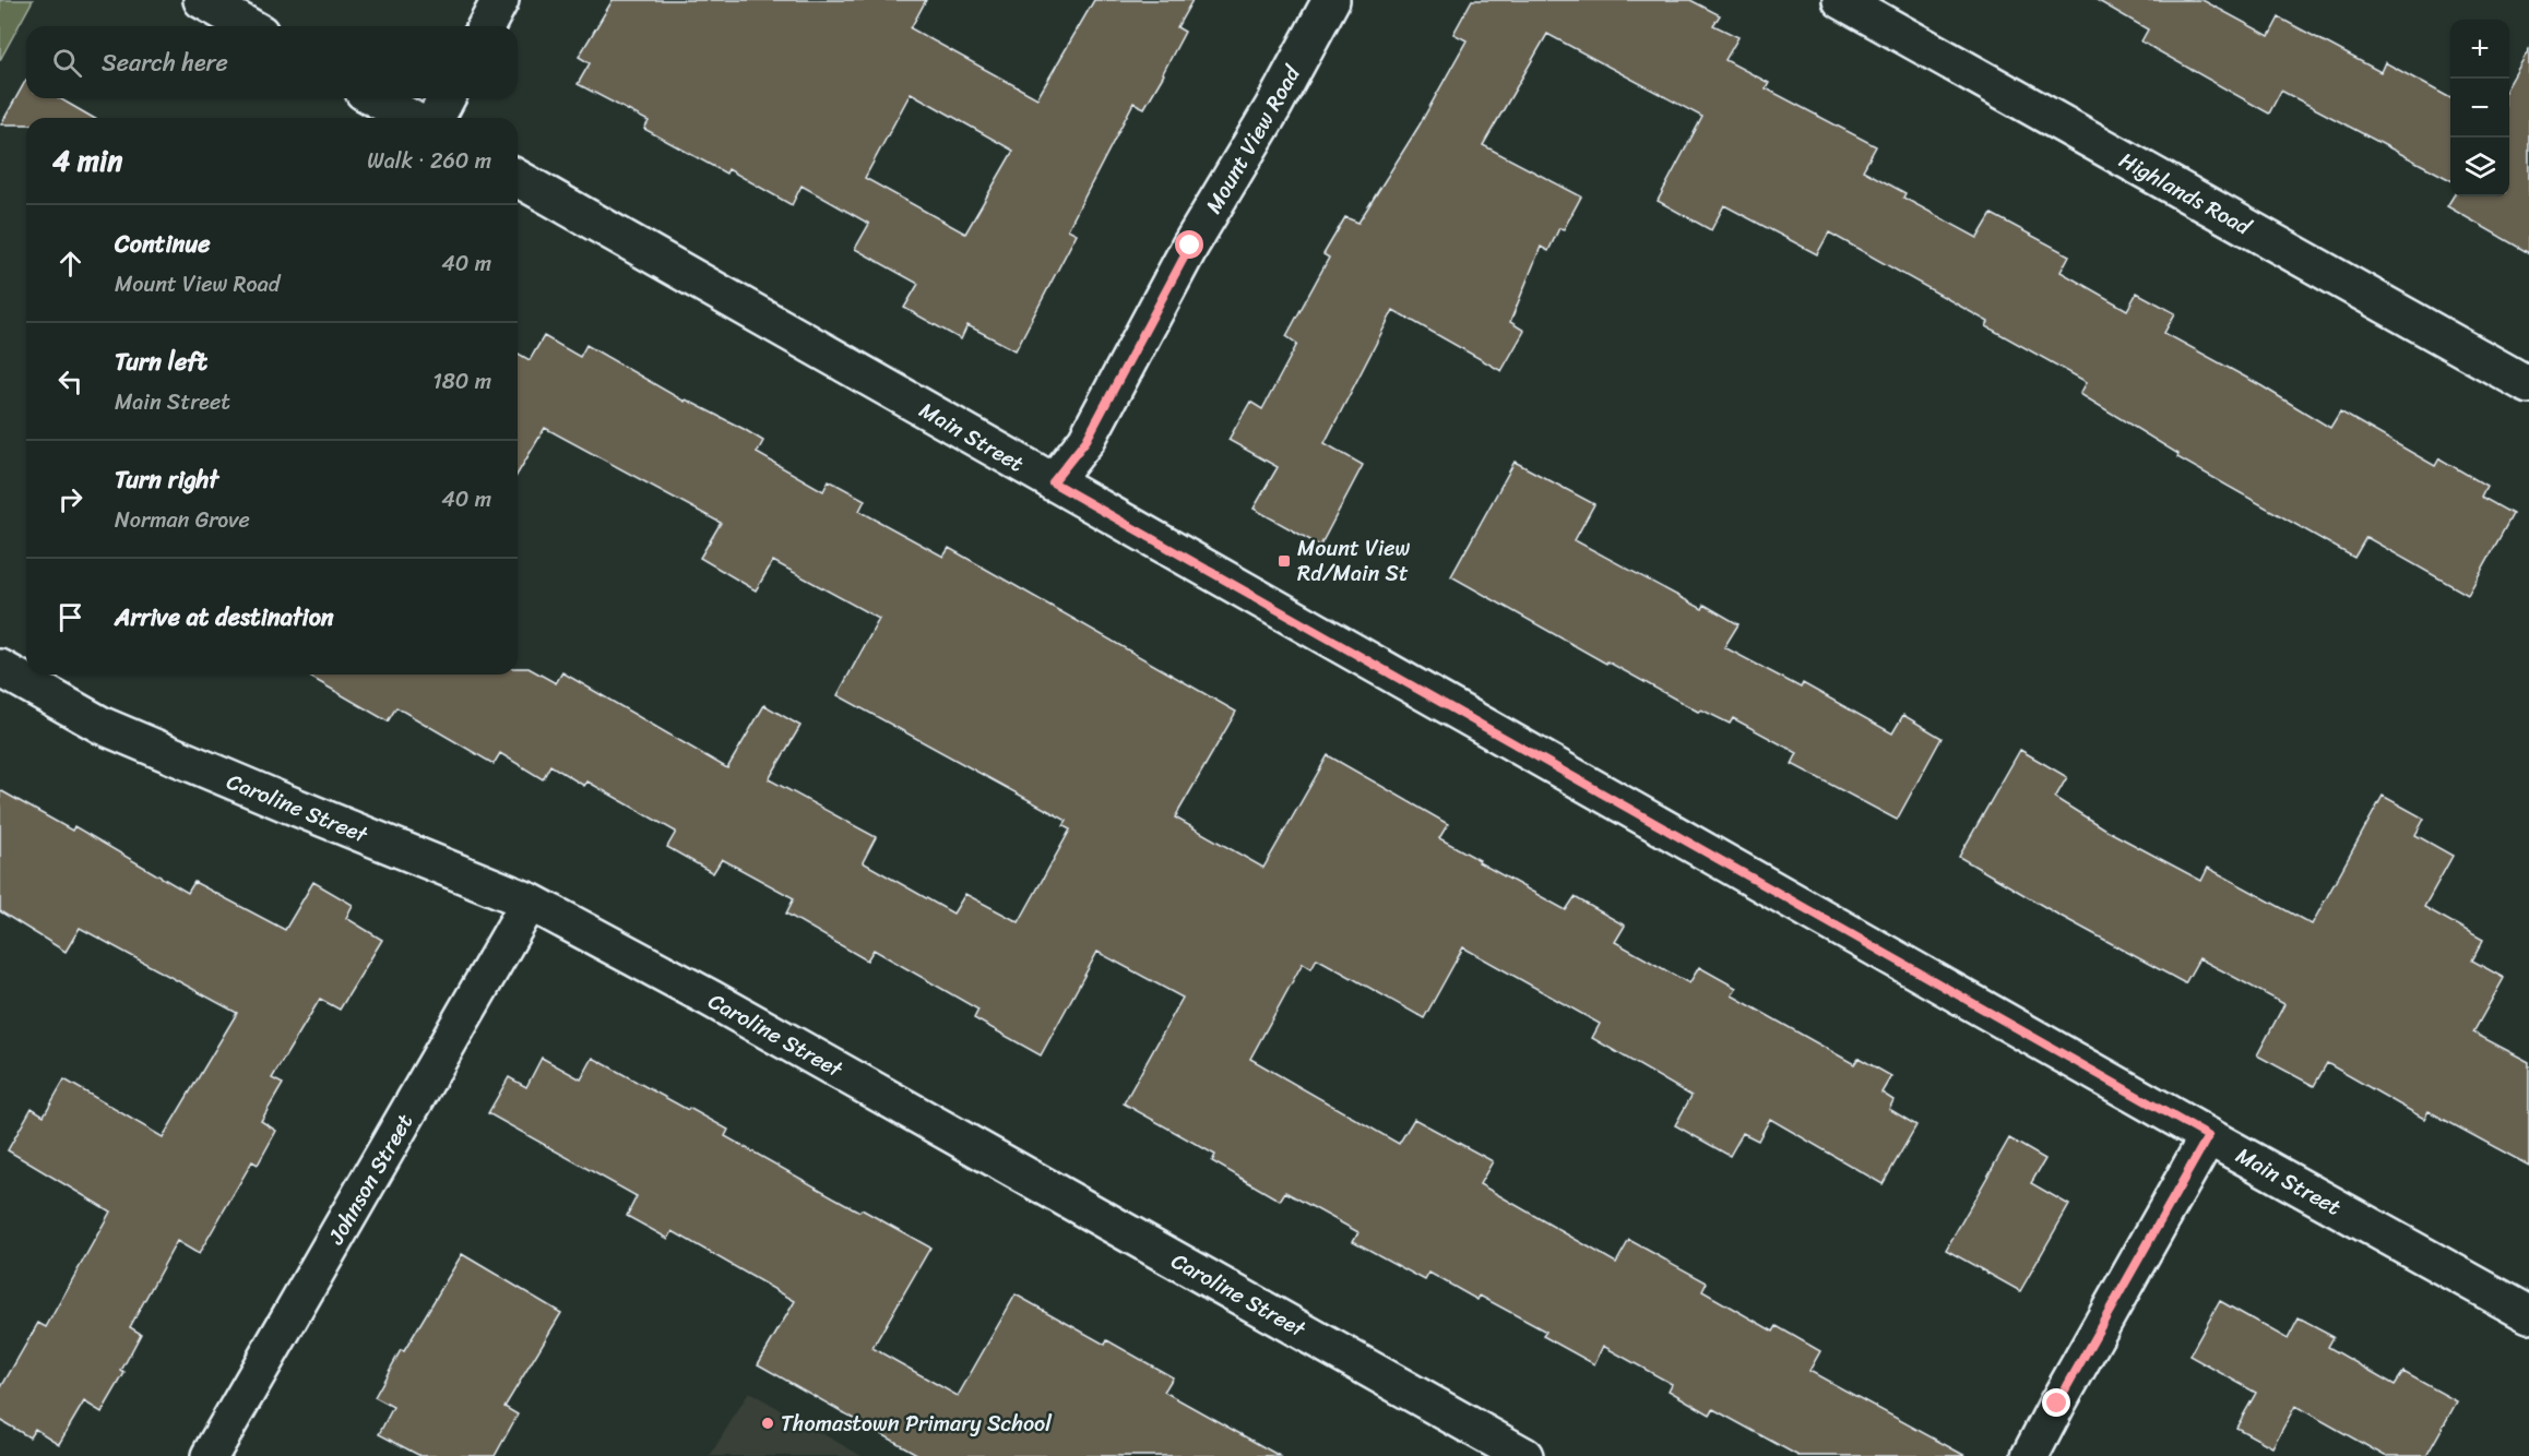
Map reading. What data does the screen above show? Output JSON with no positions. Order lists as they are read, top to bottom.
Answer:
{
  "streets": {
    "street": [
      "Mount View Road",
      "Highlands Road",
      "Main Street",
      "Caroline Street",
      "Johnson Street"
    ]
  },
  "crossings": [
    ["Mount View Road", "Main Street"],
    ["Caroline Street", "Johnson Street"]
  ],
  "places": {
    "transit": ["Mount View Rd/Main St"],
    "other": ["Thomastown Primary School"]
  },
  "page": {
    "map_buttons": ["+", "−"],
    "search": "Search here",
    "heading": ["4 min", "Walk · 260 m"],
    "list": [
      ["Continue", "Mount View Road", "40 m"],
      ["Turn left", "Main Street", "180 m"],
      ["Turn right", "Norman Grove", "40 m"],
      "Arrive at destination"
    ]
  }
}
